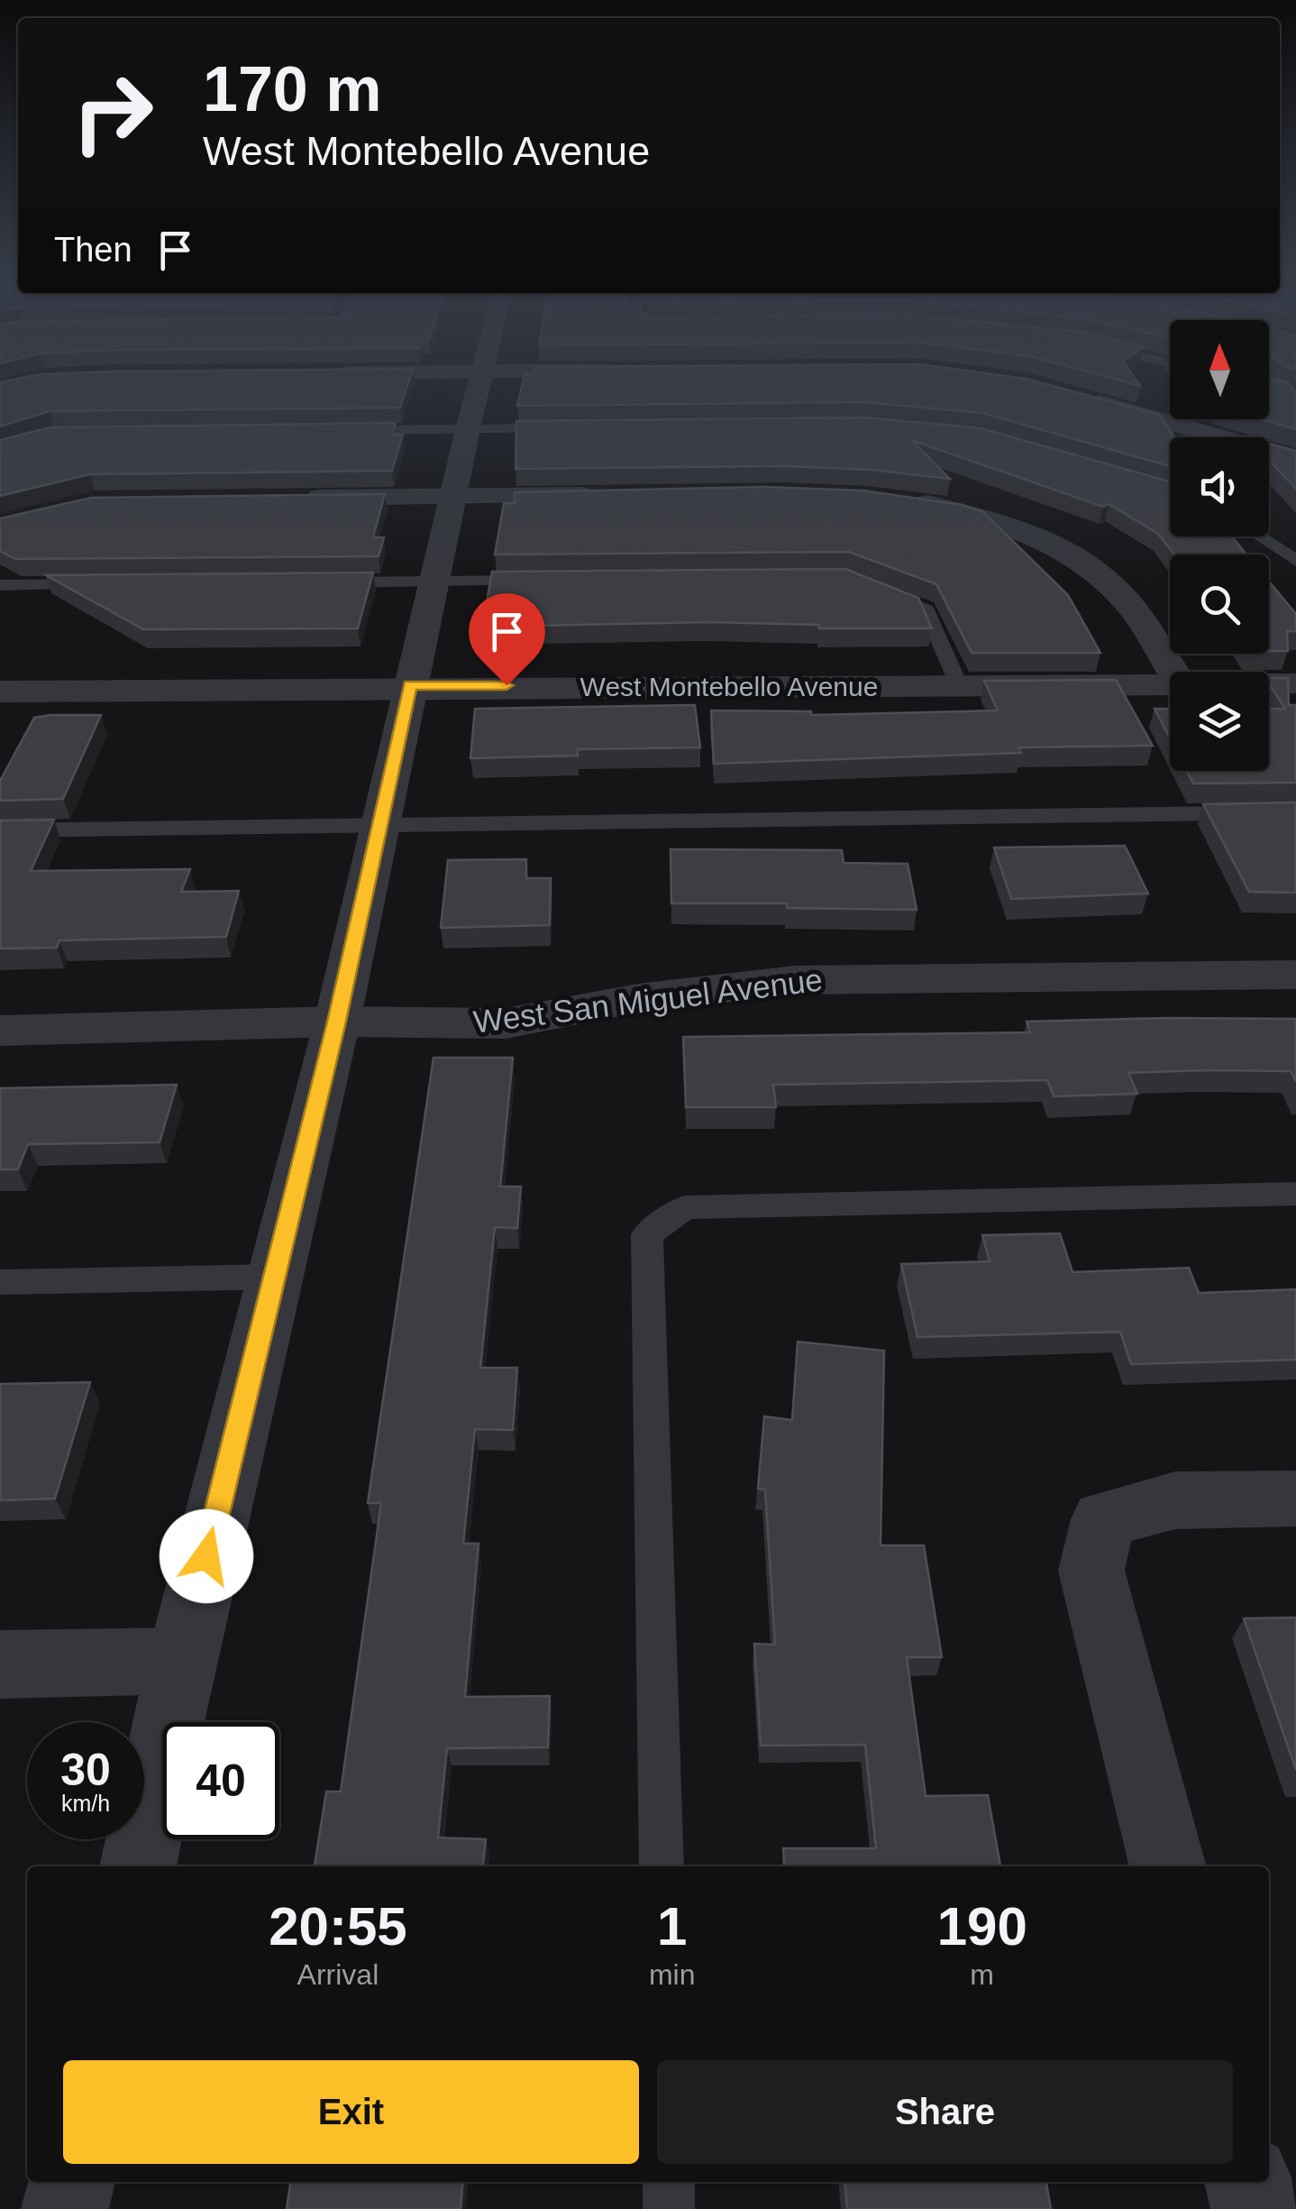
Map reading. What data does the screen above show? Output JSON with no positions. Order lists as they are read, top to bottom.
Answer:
{
  "streets": {
    "street": ["West Montebello Avenue", "West San Miguel Avenue"]
  },
  "north": "top",
  "page": {
    "turn": ["170 m", "West Montebello Avenue"],
    "then": "Then",
    "speed": "30 km/h",
    "limit": "40",
    "eta": [
      "20:55",
      "Arrival",
      "1",
      "min",
      "190",
      "m"
    ],
    "buttons": ["Exit", "Share"]
  }
}
